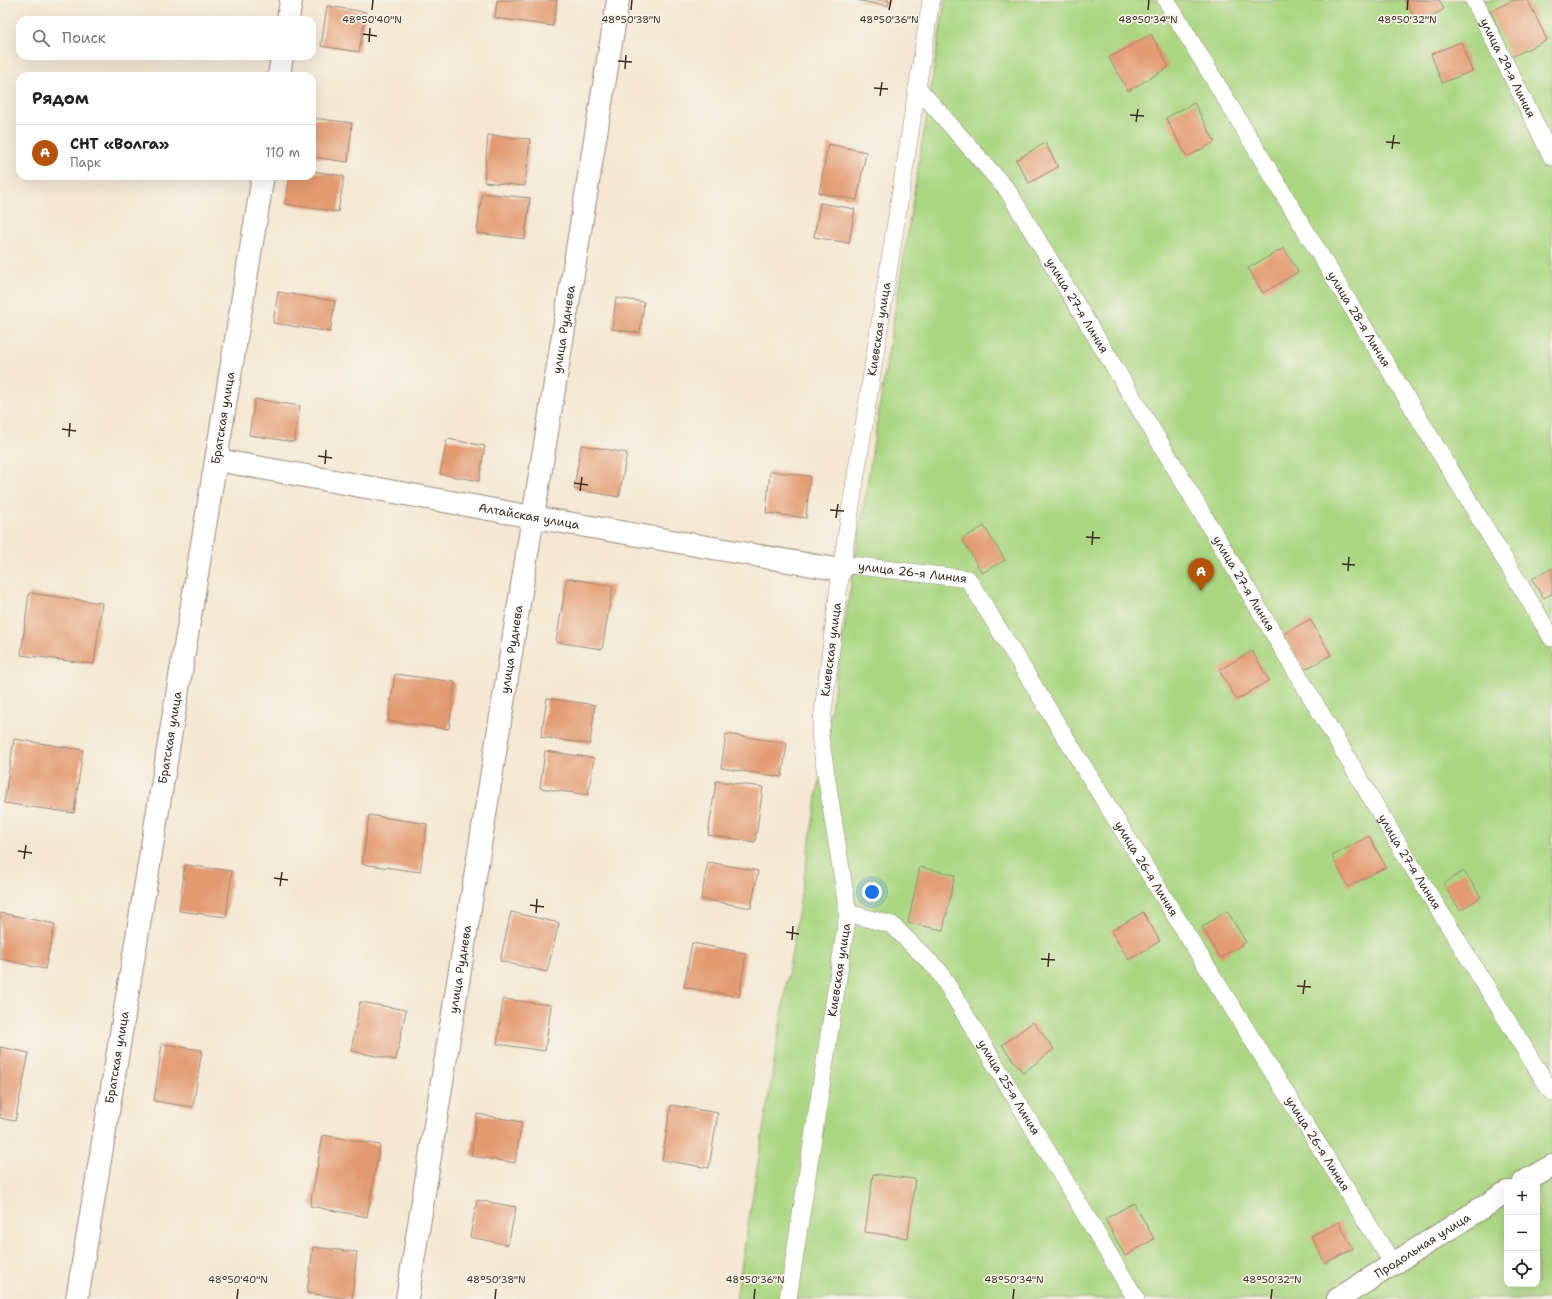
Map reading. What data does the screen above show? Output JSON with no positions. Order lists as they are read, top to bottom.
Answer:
{
  "streets": {
    "street": [
      "улица Руднева",
      "Братская улица",
      "Алтайская улица",
      "Продольная улица"
    ],
    "lane": [
      "улица 29-я Линия",
      "улица 27-я Линия",
      "улица 28-я Линия",
      "Киевская улица",
      "улица 26-я Линия",
      "улица 25-я Линия"
    ]
  },
  "crossings": [
    ["улица 27-я Линия", "Киевская улица"],
    ["Киевская улица", "Алтайская улица"],
    ["Киевская улица", "улица 26-я Линия"],
    ["Киевская улица", "улица 25-я Линия"],
    ["улица Руднева", "Алтайская улица"],
    ["Братская улица", "Алтайская улица"],
    ["Алтайская улица", "улица 26-я Линия"],
    ["улица 26-я Линия", "Продольная улица"]
  ],
  "page": {
    "search": "Поиск",
    "heading": "Рядом",
    "list": [
      {
        "mark": "A",
        "name": "СНТ «Волга»",
        "note": "Парк",
        "value": "110 m"
      }
    ],
    "pins": "A",
    "map_buttons": ["+", "−"]
  },
  "coordinates": [
    "48°50'40\"N",
    "48°50'38\"N",
    "48°50'36\"N",
    "48°50'34\"N",
    "48°50'32\"N"
  ]
}
